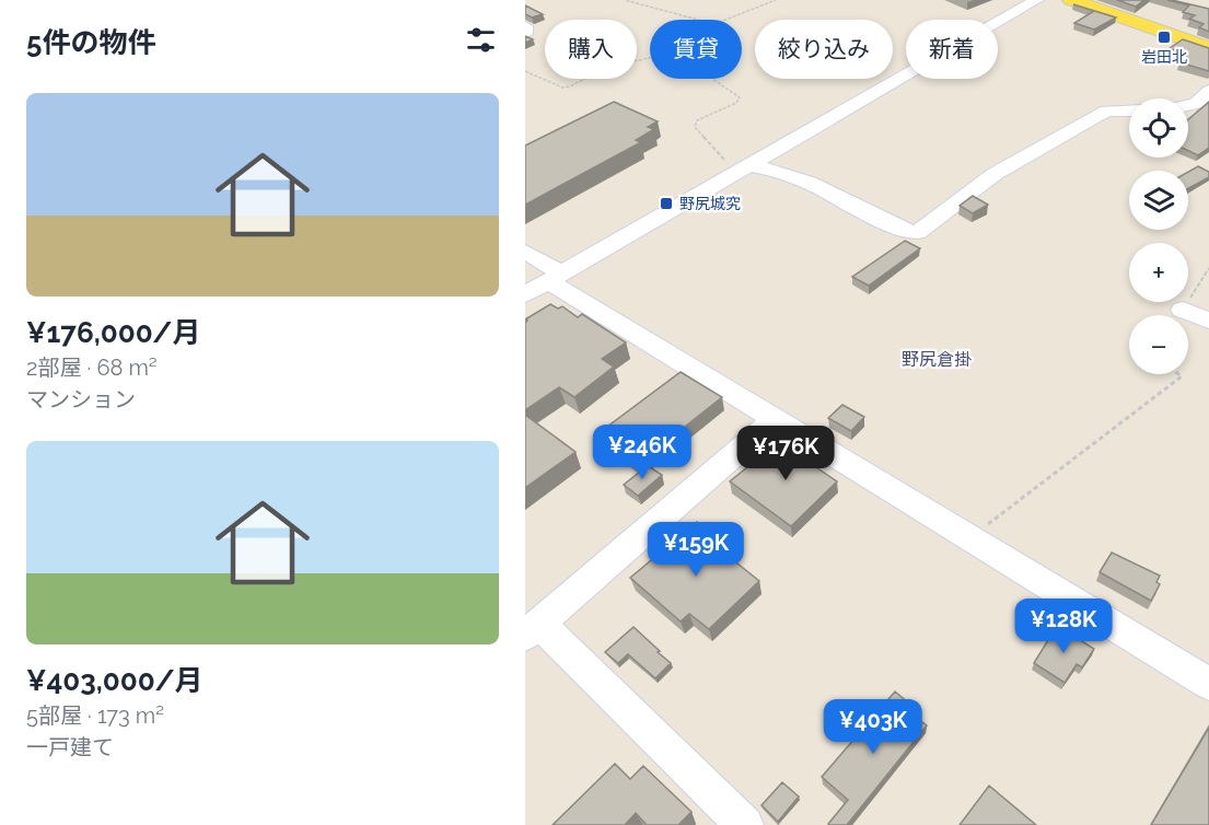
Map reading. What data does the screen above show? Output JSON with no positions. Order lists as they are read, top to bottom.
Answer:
{
  "districts": ["野尻倉掛"],
  "places": {
    "transit": ["岩田北", "野尻城究"]
  },
  "page": {
    "heading": "5件の物件",
    "chip": [
      "購入",
      "賃貸",
      "絞り込み",
      "新着"
    ],
    "list": [
      {
        "name": "¥176,000/月",
        "note": "2部屋 · 68 m² · マンション"
      },
      {
        "name": "¥403,000/月",
        "note": "5部屋 · 173 m² · 一戸建て"
      }
    ],
    "map_buttons": ["+", "−"],
    "price": [
      "¥246K",
      "¥176K",
      "¥159K",
      "¥128K",
      "¥403K"
    ]
  }
}
